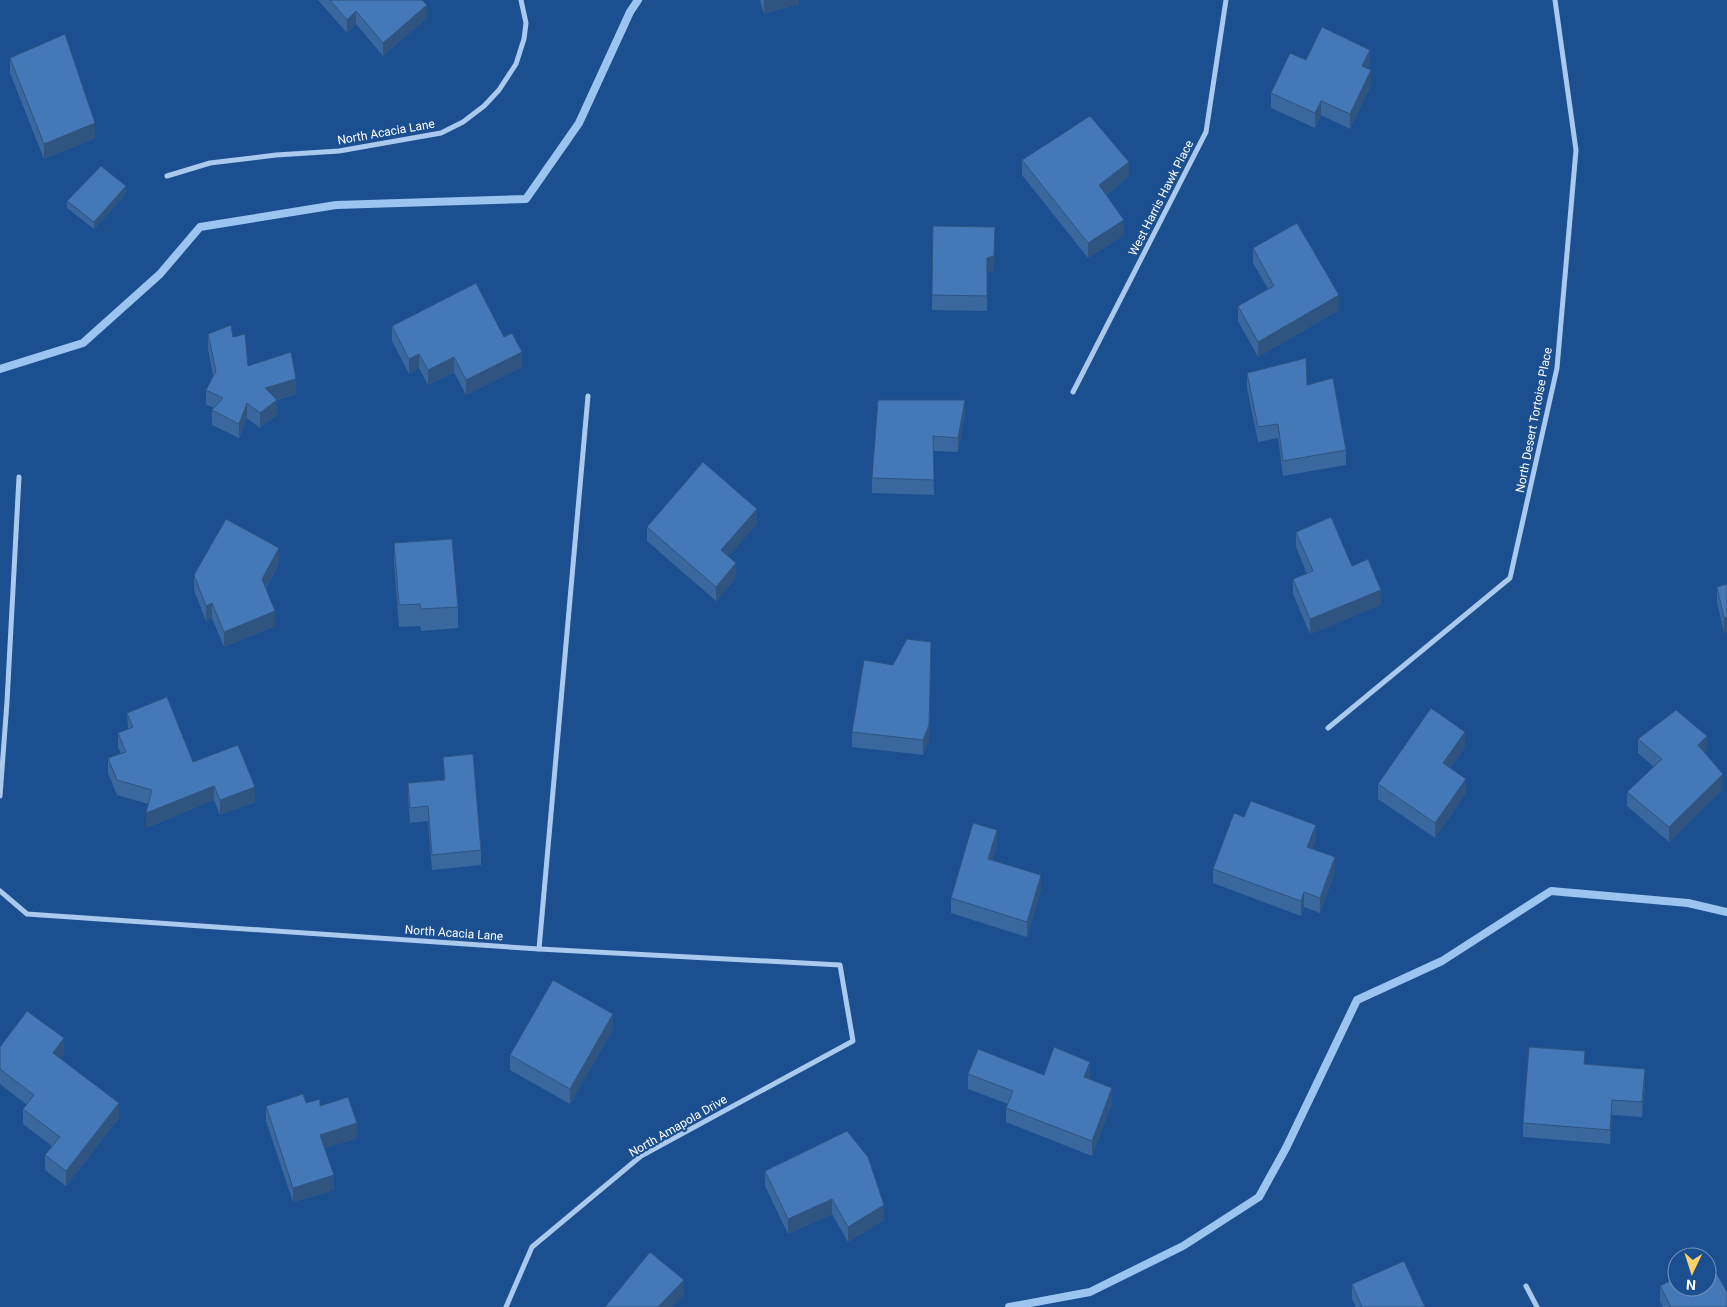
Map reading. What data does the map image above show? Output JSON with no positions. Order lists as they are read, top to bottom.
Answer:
{
  "streets": {
    "street": [
      "North Acacia Lane",
      "West Harris Hawk Place",
      "North Desert Tortoise Place",
      "North Amapola Drive"
    ]
  },
  "crossings": [
    ["North Acacia Lane", "North Amapola Drive"]
  ],
  "north": "bottom"
}
